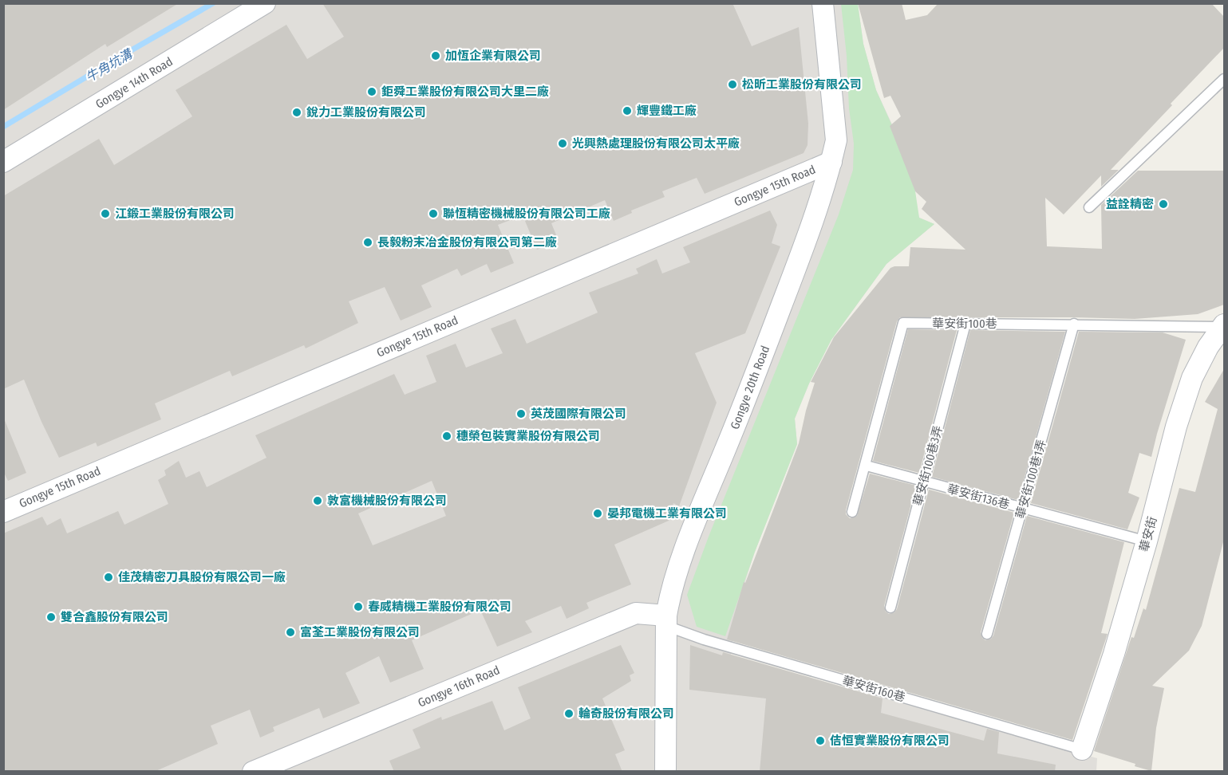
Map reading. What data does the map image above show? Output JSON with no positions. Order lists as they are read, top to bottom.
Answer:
{
  "streets": {
    "street": [
      "Gongye 14th Road",
      "Gongye 15th Road",
      "Gongye 20th Road",
      "華安街",
      "Gongye 16th Road"
    ],
    "lane": [
      "華安街100巷",
      "華安街100巷3弄",
      "華安街100巷1弄",
      "華安街136巷",
      "華安街160巷"
    ]
  },
  "crossings": [
    ["Gongye 15th Road", "Gongye 20th Road"],
    ["華安街100巷", "華安街100巷3弄"],
    ["華安街100巷", "華安街100巷1弄"],
    ["華安街100巷", "華安街136巷"],
    ["華安街100巷", "華安街"],
    ["Gongye 20th Road", "Gongye 16th Road"],
    ["Gongye 20th Road", "華安街160巷"],
    ["華安街100巷3弄", "華安街136巷"],
    ["華安街100巷1弄", "華安街136巷"],
    ["華安街136巷", "華安街"],
    ["華安街", "華安街160巷"],
    ["Gongye 16th Road", "華安街160巷"]
  ],
  "water": ["牛角坑溝"],
  "places": [
    "加恆企業有限公司",
    "松昕工業股份有限公司",
    "鉅舜工業股份有限公司大里二廠",
    "輝豐鐵工廠",
    "銳力工業股份有限公司",
    "光興熱處理股份有限公司太平廠",
    "益詮精密",
    "江鍛工業股份有限公司",
    "聯恆精密機械股份有限公司工廠",
    "長毅粉末冶金股份有限公司第二廠",
    "英茂國際有限公司",
    "穗榮包裝實業股份有限公司",
    "敦富機械股份有限公司",
    "晏邦電機工業有限公司",
    "佳茂精密刀具股份有限公司一廠",
    "春威精機工業股份有限公司",
    "雙合鑫股份有限公司",
    "富荃工業股份有限公司",
    "輪奇股份有限公司",
    "佶恒實業股份有限公司"
  ]
}
